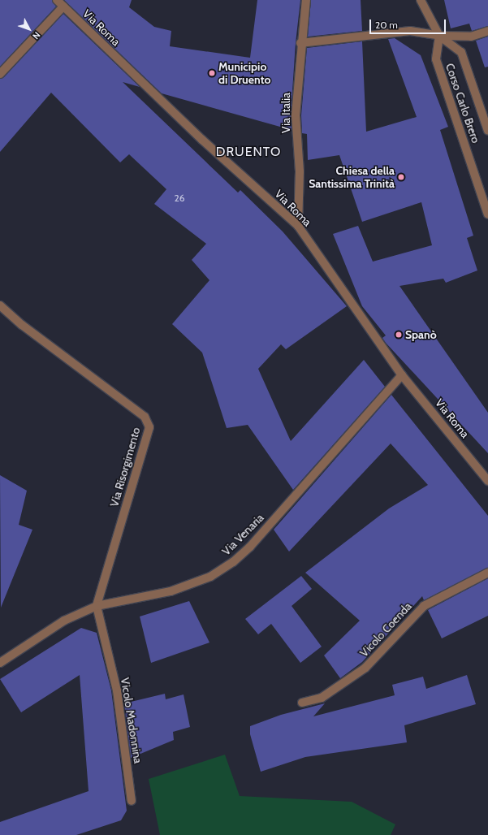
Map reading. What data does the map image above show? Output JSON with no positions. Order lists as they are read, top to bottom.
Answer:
{
  "streets": {
    "street": [
      "Via Roma",
      "Corso Carlo Brero",
      "Via Italia",
      "Via Risorgimento",
      "Via Venaria",
      "Vicolo Coenda",
      "Vicolo Madonnina"
    ]
  },
  "crossings": [
    ["Via Roma", "Via Italia"],
    ["Via Roma", "Via Venaria"],
    ["Via Risorgimento", "Via Venaria"],
    ["Via Risorgimento", "Vicolo Madonnina"],
    ["Via Venaria", "Vicolo Madonnina"]
  ],
  "districts": ["DRUENTO"],
  "places": ["Municipio di Druento", "Chiesa della Santissima Trinità", "Spanò"],
  "house_numbers": ["26"],
  "scale_bar": "20 m",
  "north": "bottom right"
}
